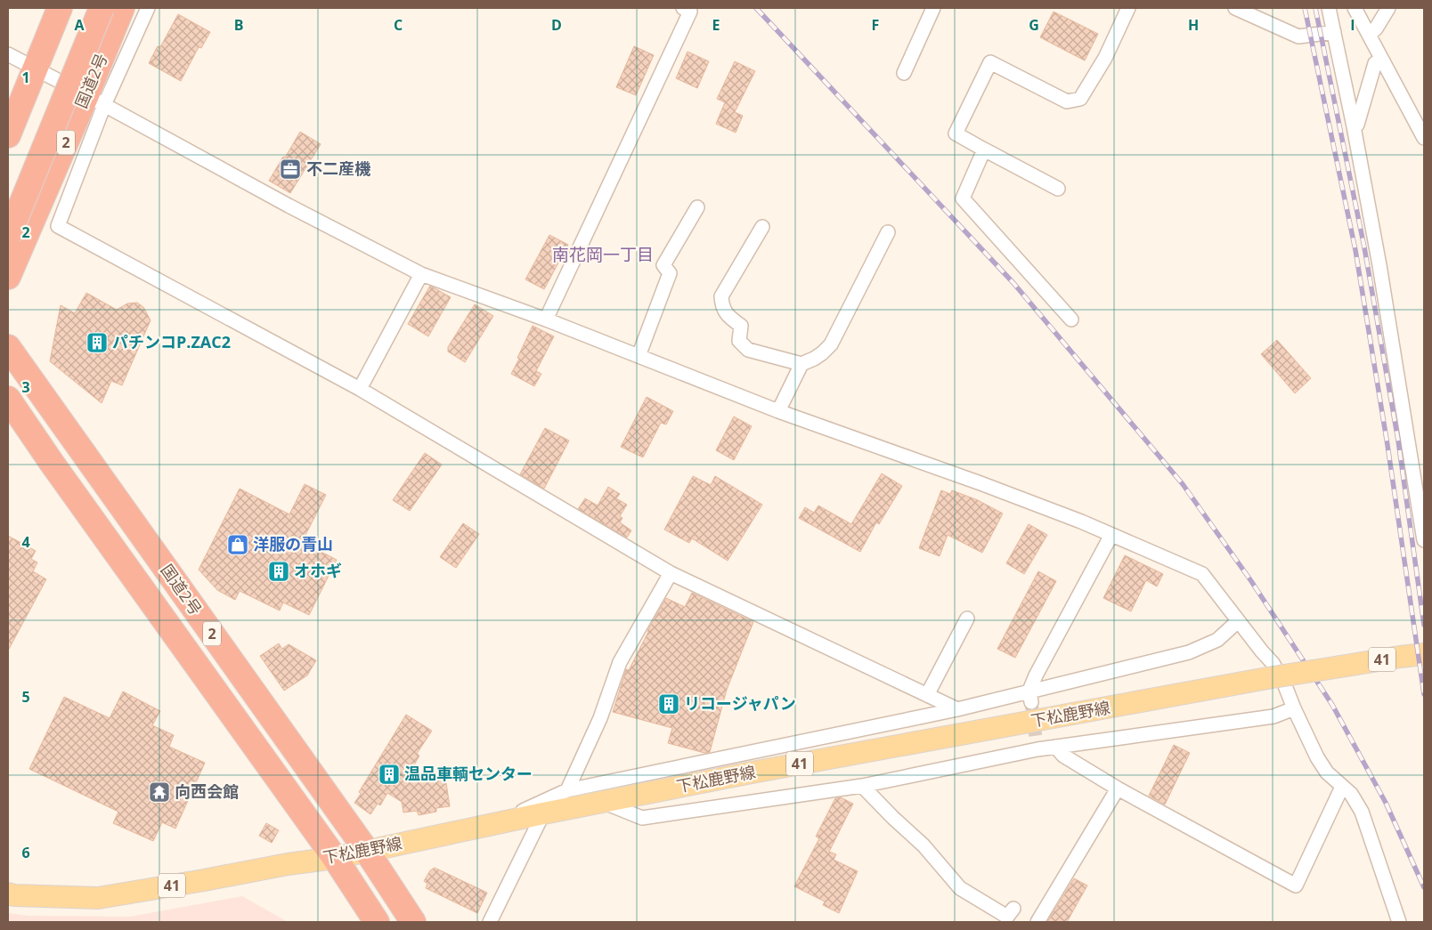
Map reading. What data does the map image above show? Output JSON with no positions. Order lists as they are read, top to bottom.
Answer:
{
  "streets": {
    "highway": ["国道2号", "2"],
    "main road": ["41", "下松鹿野線"]
  },
  "crossings": [
    ["国道2号", "下松鹿野線"]
  ],
  "districts": ["南花岡一丁目"],
  "places": {
    "office": ["不二産機"],
    "building": [
      "パチンコP.ZAC2",
      "オホギ",
      "リコージャパン",
      "温品車輌センター"
    ],
    "shop": ["洋服の青山"],
    "temple": ["向西会館"]
  },
  "grid": {
    "columns": [
      "A",
      "B",
      "C",
      "D",
      "E",
      "F",
      "G",
      "H",
      "I"
    ],
    "rows": [
      "1",
      "2",
      "3",
      "4",
      "5",
      "6"
    ]
  }
}
